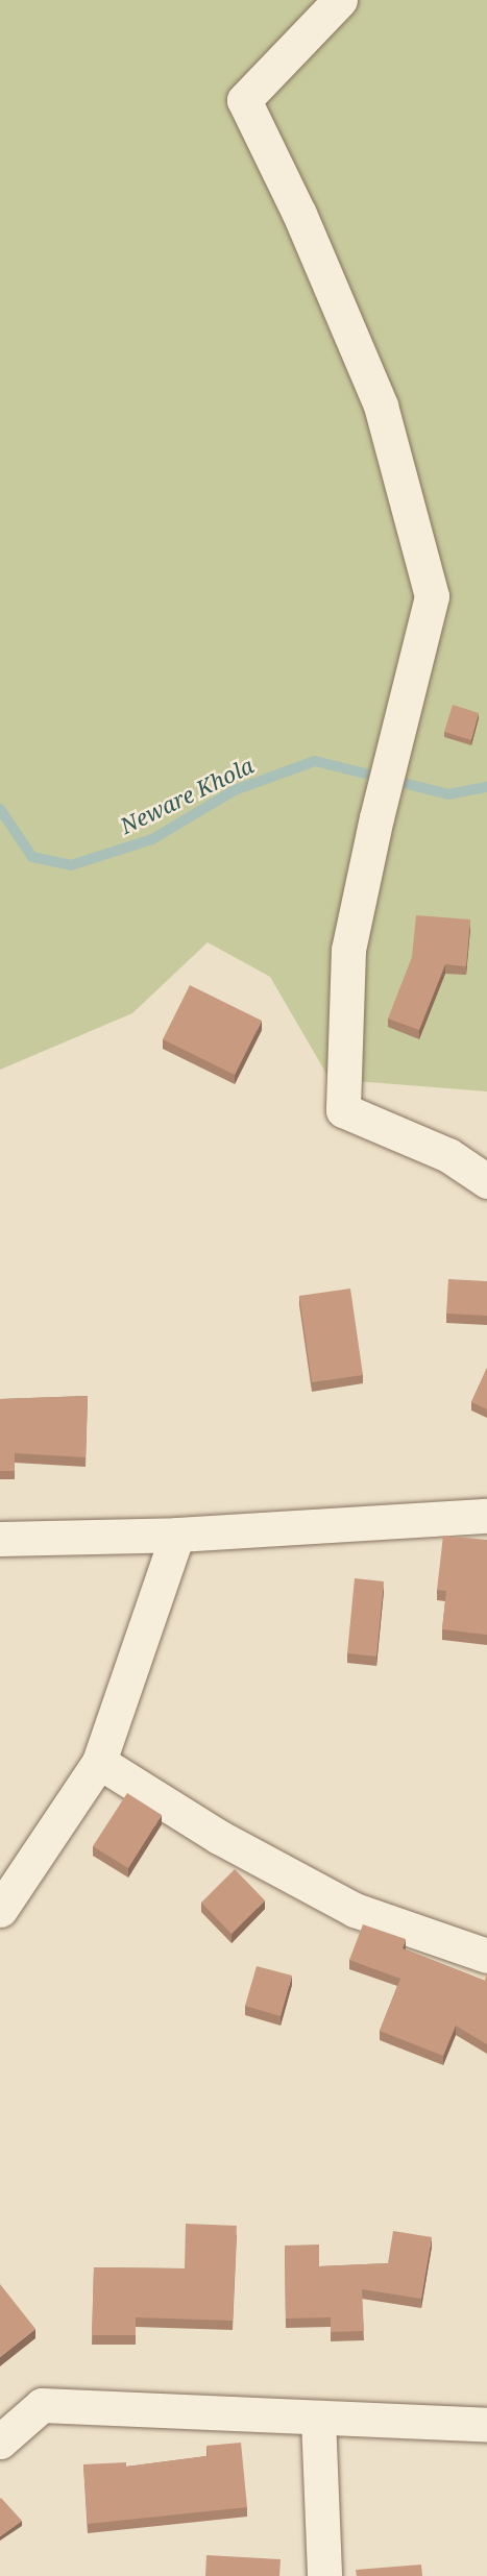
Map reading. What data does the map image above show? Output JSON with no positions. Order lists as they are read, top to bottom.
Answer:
{
  "water": ["Neware Khola"]
}
